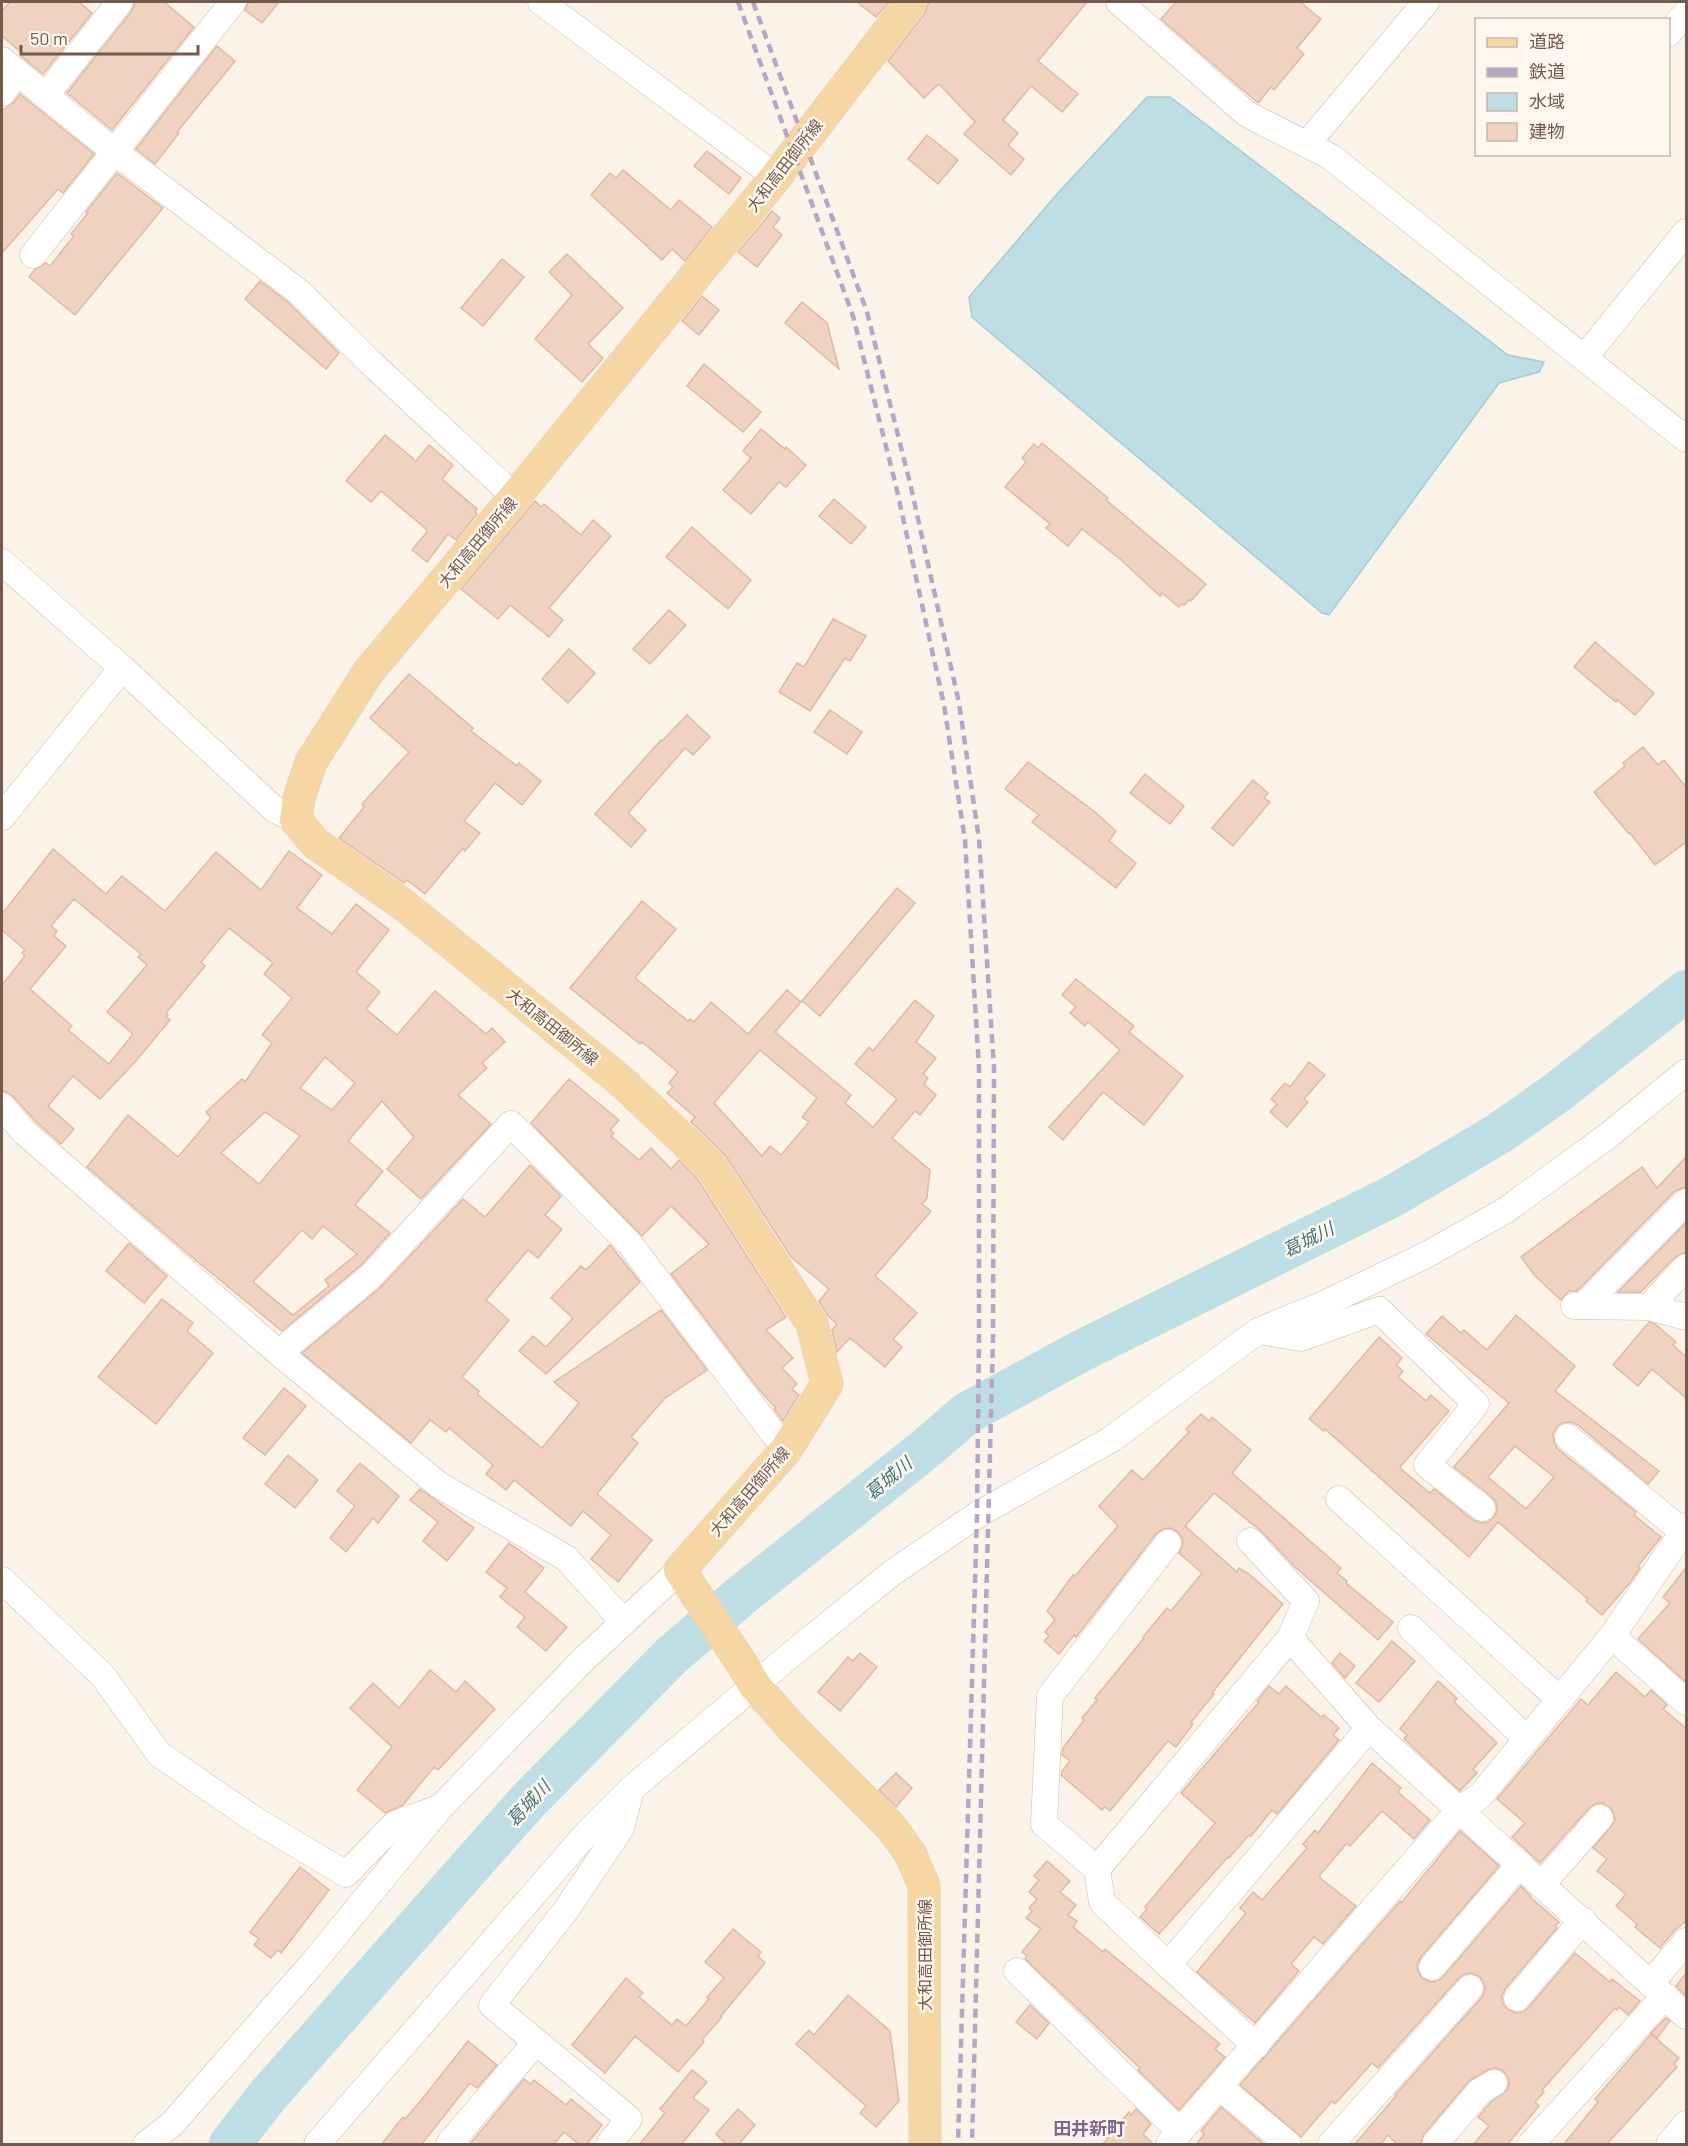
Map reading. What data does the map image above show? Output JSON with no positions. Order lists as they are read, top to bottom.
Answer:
{
  "streets": {
    "main road": ["大和高田御所線"]
  },
  "districts": ["田井新町"],
  "water": ["葛城川"],
  "legend": [
    "道路",
    "鉄道",
    "水域",
    "建物"
  ],
  "scale_bar": "50 m"
}
